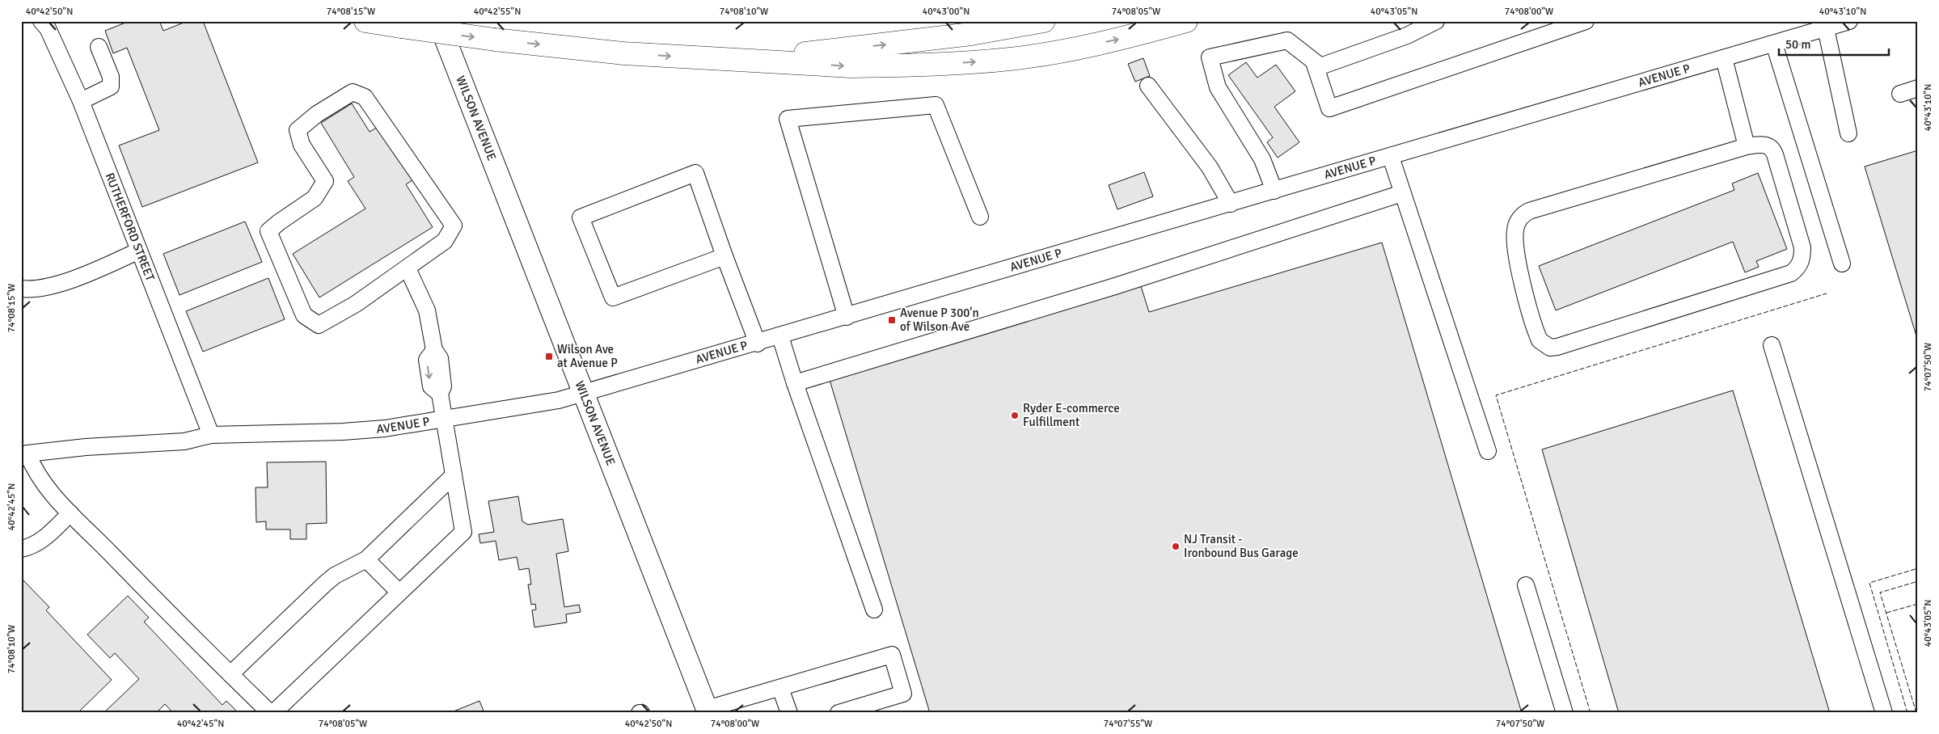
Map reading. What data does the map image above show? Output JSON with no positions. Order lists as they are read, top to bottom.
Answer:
{
  "streets": {
    "main road": ["WILSON AVENUE"],
    "street": ["AVENUE P", "RUTHERFORD STREET"]
  },
  "crossings": [
    ["AVENUE P", "WILSON AVENUE"],
    ["AVENUE P", "RUTHERFORD STREET"]
  ],
  "places": {
    "transit": ["Avenue P 300'n of Wilson Ave", "Wilson Ave at Avenue P"],
    "other": ["Ryder E-commerce Fulfillment", "NJ Transit - Ironbound Bus Garage"]
  },
  "scale_bar": "50 m",
  "coordinates": [
    "40°42'50\"N",
    "74°08'15\"W",
    "40°42'55\"N",
    "74°08'10\"W",
    "40°43'00\"N",
    "74°08'05\"W",
    "40°43'05\"N",
    "74°08'00\"W",
    "40°43'10\"N",
    "74°07'50\"W",
    "40°42'45\"N",
    "74°07'55\"W"
  ]
}
